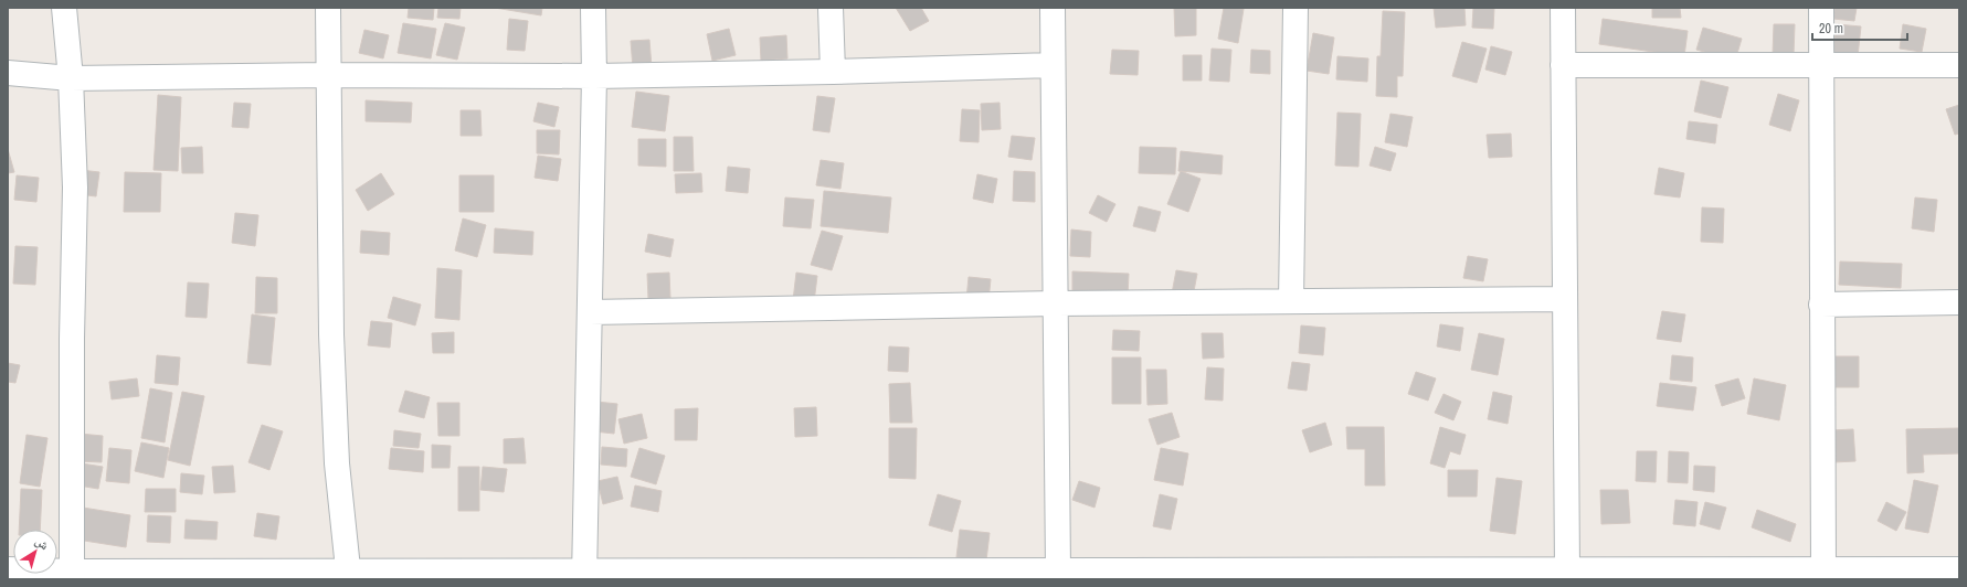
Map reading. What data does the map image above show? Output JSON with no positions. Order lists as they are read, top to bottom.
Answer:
{
  "scale_bar": "20 m",
  "north": "top right"
}
